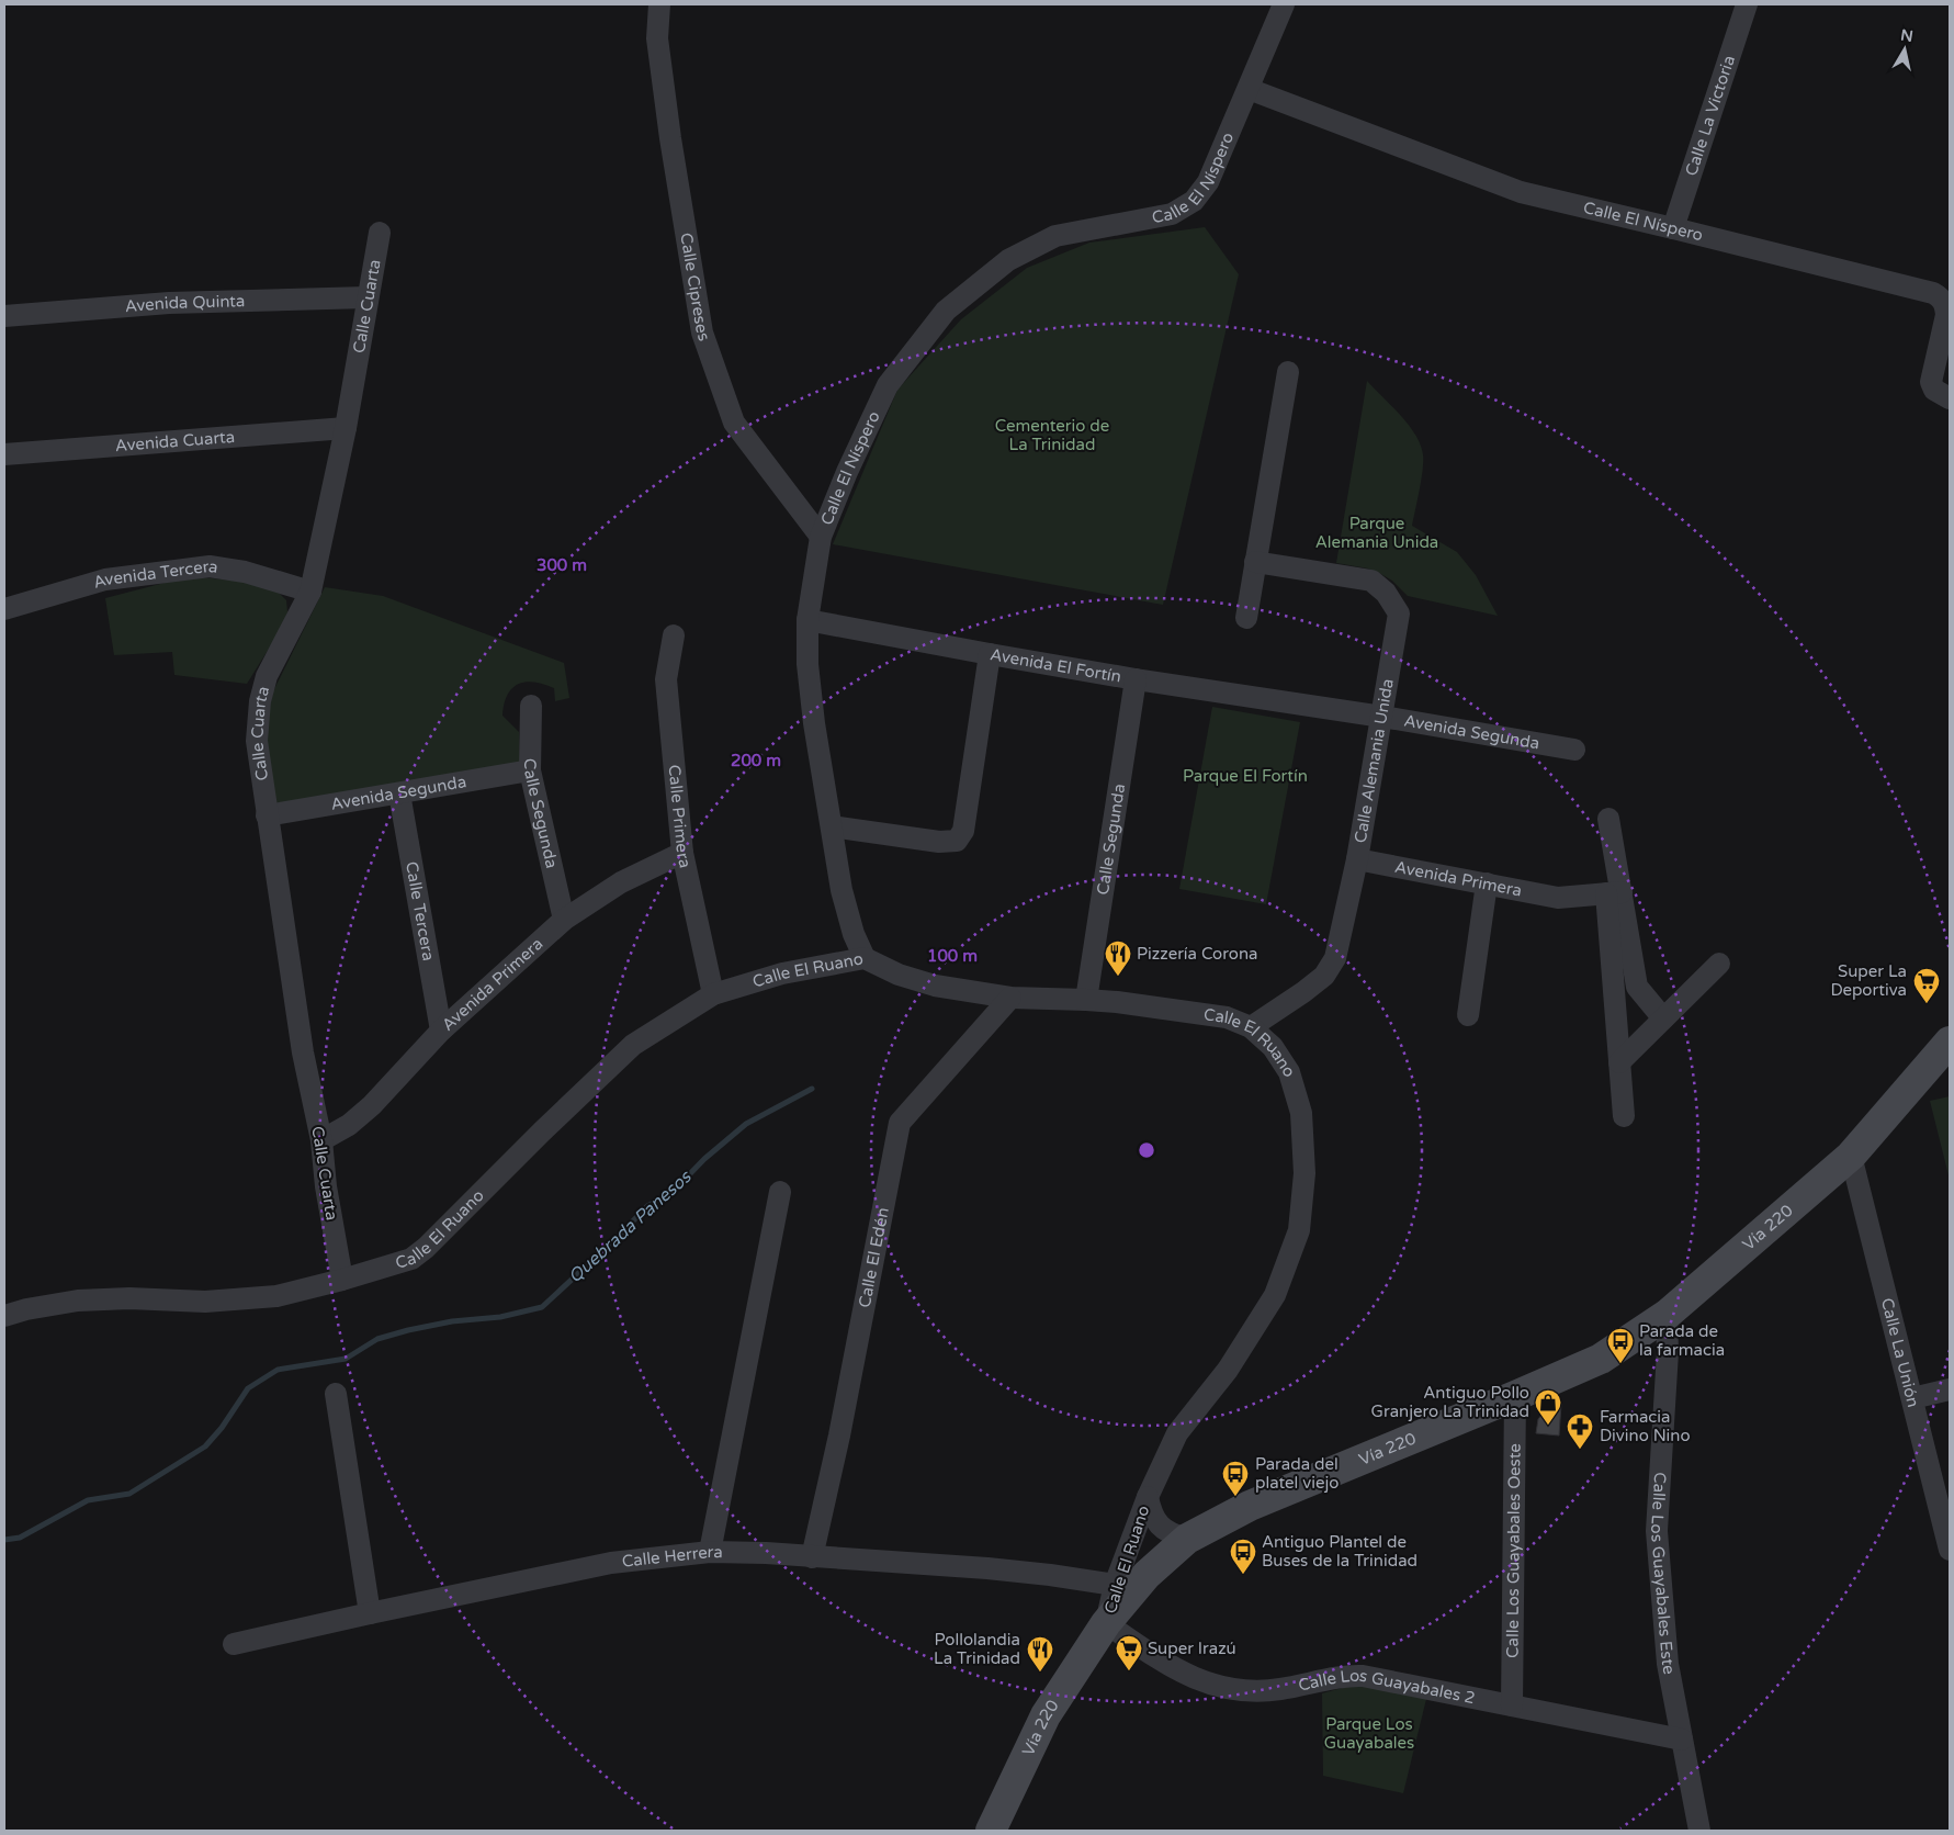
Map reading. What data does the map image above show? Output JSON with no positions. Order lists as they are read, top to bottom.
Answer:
{
  "streets": {
    "main road": ["Vía 220"],
    "street": [
      "Calle La Victoria",
      "Calle El Níspero",
      "Calle Cipreses",
      "Avenida Quinta",
      "Calle Cuarta",
      "Avenida Cuarta",
      "Avenida Tercera",
      "Avenida El Fortín",
      "Avenida Segunda",
      "Calle Alemania Unida",
      "Calle Segunda",
      "Calle Primera",
      "Avenida Primera",
      "Calle Tercera",
      "Calle El Ruano",
      "Calle El Edén",
      "Calle La Unión",
      "Calle Los Guayabales Oeste",
      "Calle Herrera",
      "Calle Los Guayabales Este",
      "Calle Los Guayabales 2"
    ]
  },
  "crossings": [
    ["Calle La Victoria", "Calle El Níspero"],
    ["Calle El Níspero", "Calle Cipreses"],
    ["Calle El Níspero", "Avenida El Fortín"],
    ["Calle El Níspero", "Calle El Ruano"],
    ["Avenida Quinta", "Calle Cuarta"],
    ["Calle Cuarta", "Avenida Cuarta"],
    ["Calle Cuarta", "Avenida Tercera"],
    ["Calle Cuarta", "Avenida Segunda"],
    ["Calle Cuarta", "Avenida Primera"],
    ["Calle Cuarta", "Calle El Ruano"],
    ["Avenida El Fortín", "Avenida Segunda"],
    ["Avenida El Fortín", "Calle Segunda"],
    ["Avenida Segunda", "Calle Alemania Unida"],
    ["Avenida Segunda", "Calle Segunda"],
    ["Avenida Segunda", "Calle Tercera"],
    ["Calle Alemania Unida", "Avenida Primera"],
    ["Calle Alemania Unida", "Calle El Ruano"],
    ["Calle Segunda", "Avenida Primera"],
    ["Calle Segunda", "Calle El Ruano"],
    ["Calle Primera", "Avenida Primera"],
    ["Calle Primera", "Calle El Ruano"],
    ["Avenida Primera", "Calle Tercera"],
    ["Calle El Ruano", "Vía 220"],
    ["Calle El Ruano", "Calle El Edén"],
    ["Calle El Ruano", "Calle Herrera"],
    ["Calle El Ruano", "Calle Los Guayabales 2"],
    ["Vía 220", "Calle La Unión"],
    ["Vía 220", "Calle Los Guayabales Oeste"],
    ["Vía 220", "Calle Los Guayabales Este"],
    ["Vía 220", "Calle Los Guayabales 2"],
    ["Calle El Edén", "Calle Herrera"],
    ["Calle Los Guayabales Oeste", "Calle Los Guayabales 2"],
    ["Calle Los Guayabales Este", "Calle Los Guayabales 2"]
  ],
  "water": ["Quebrada Panesos"],
  "parks": [
    "Cementerio de La Trinidad",
    "Parque Alemania Unida",
    "Parque El Fortín",
    "Parque Los Guayabales"
  ],
  "places": {
    "restaurant": ["Pizzería Corona", "Pollolandia La Trinidad"],
    "supermarket": ["Super La Deportiva", "Super Irazú"],
    "bus stop": ["Parada de la farmacia", "Parada del platel viejo", "Antiguo Plantel de Buses de la Trinidad"],
    "shop": ["Antiguo Pollo Granjero La Trinidad"],
    "pharmacy": ["Farmacia Divino Nino"]
  },
  "north": "top",
  "rings": ["300 m", "200 m", "100 m"]
}
